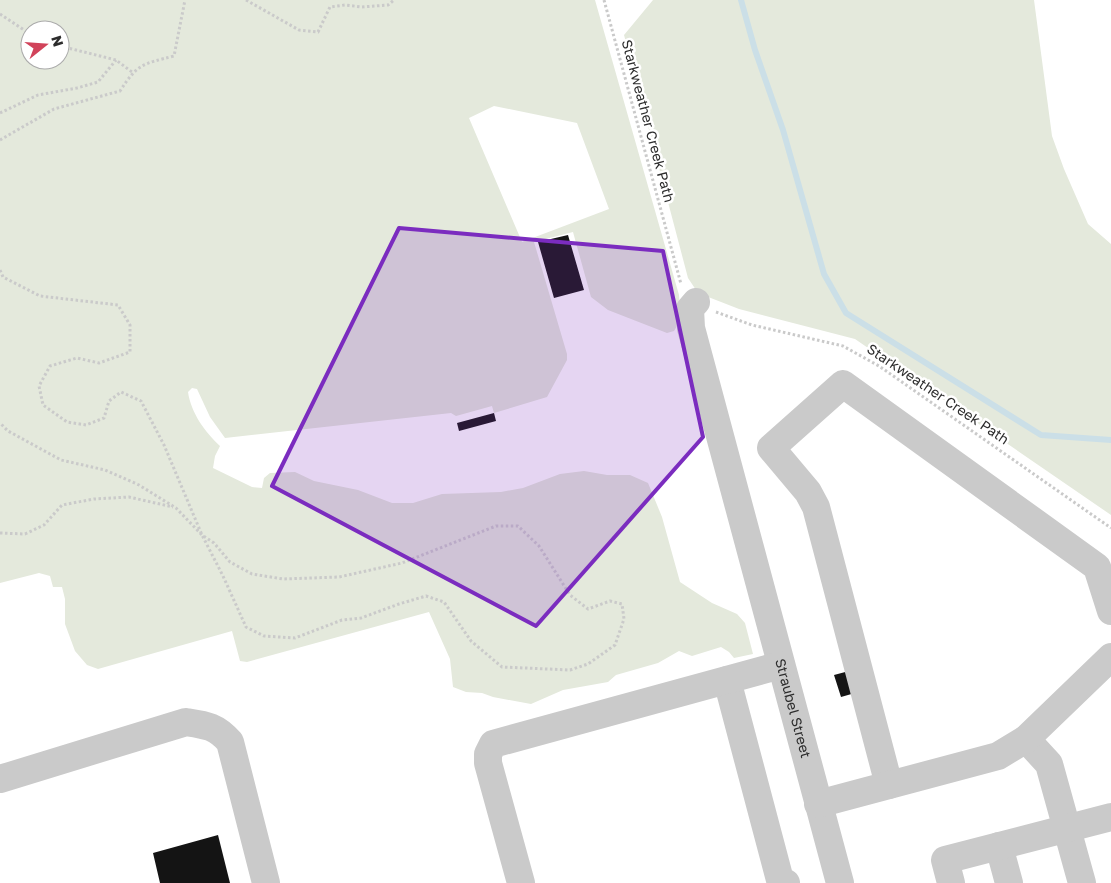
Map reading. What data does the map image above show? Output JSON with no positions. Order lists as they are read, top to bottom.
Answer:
{
  "streets": {
    "street": ["Straubel Street"],
    "path": ["Starkweather Creek Path"]
  },
  "crossings": [
    ["Starkweather Creek Path", "Straubel Street"]
  ],
  "north": "right"
}
